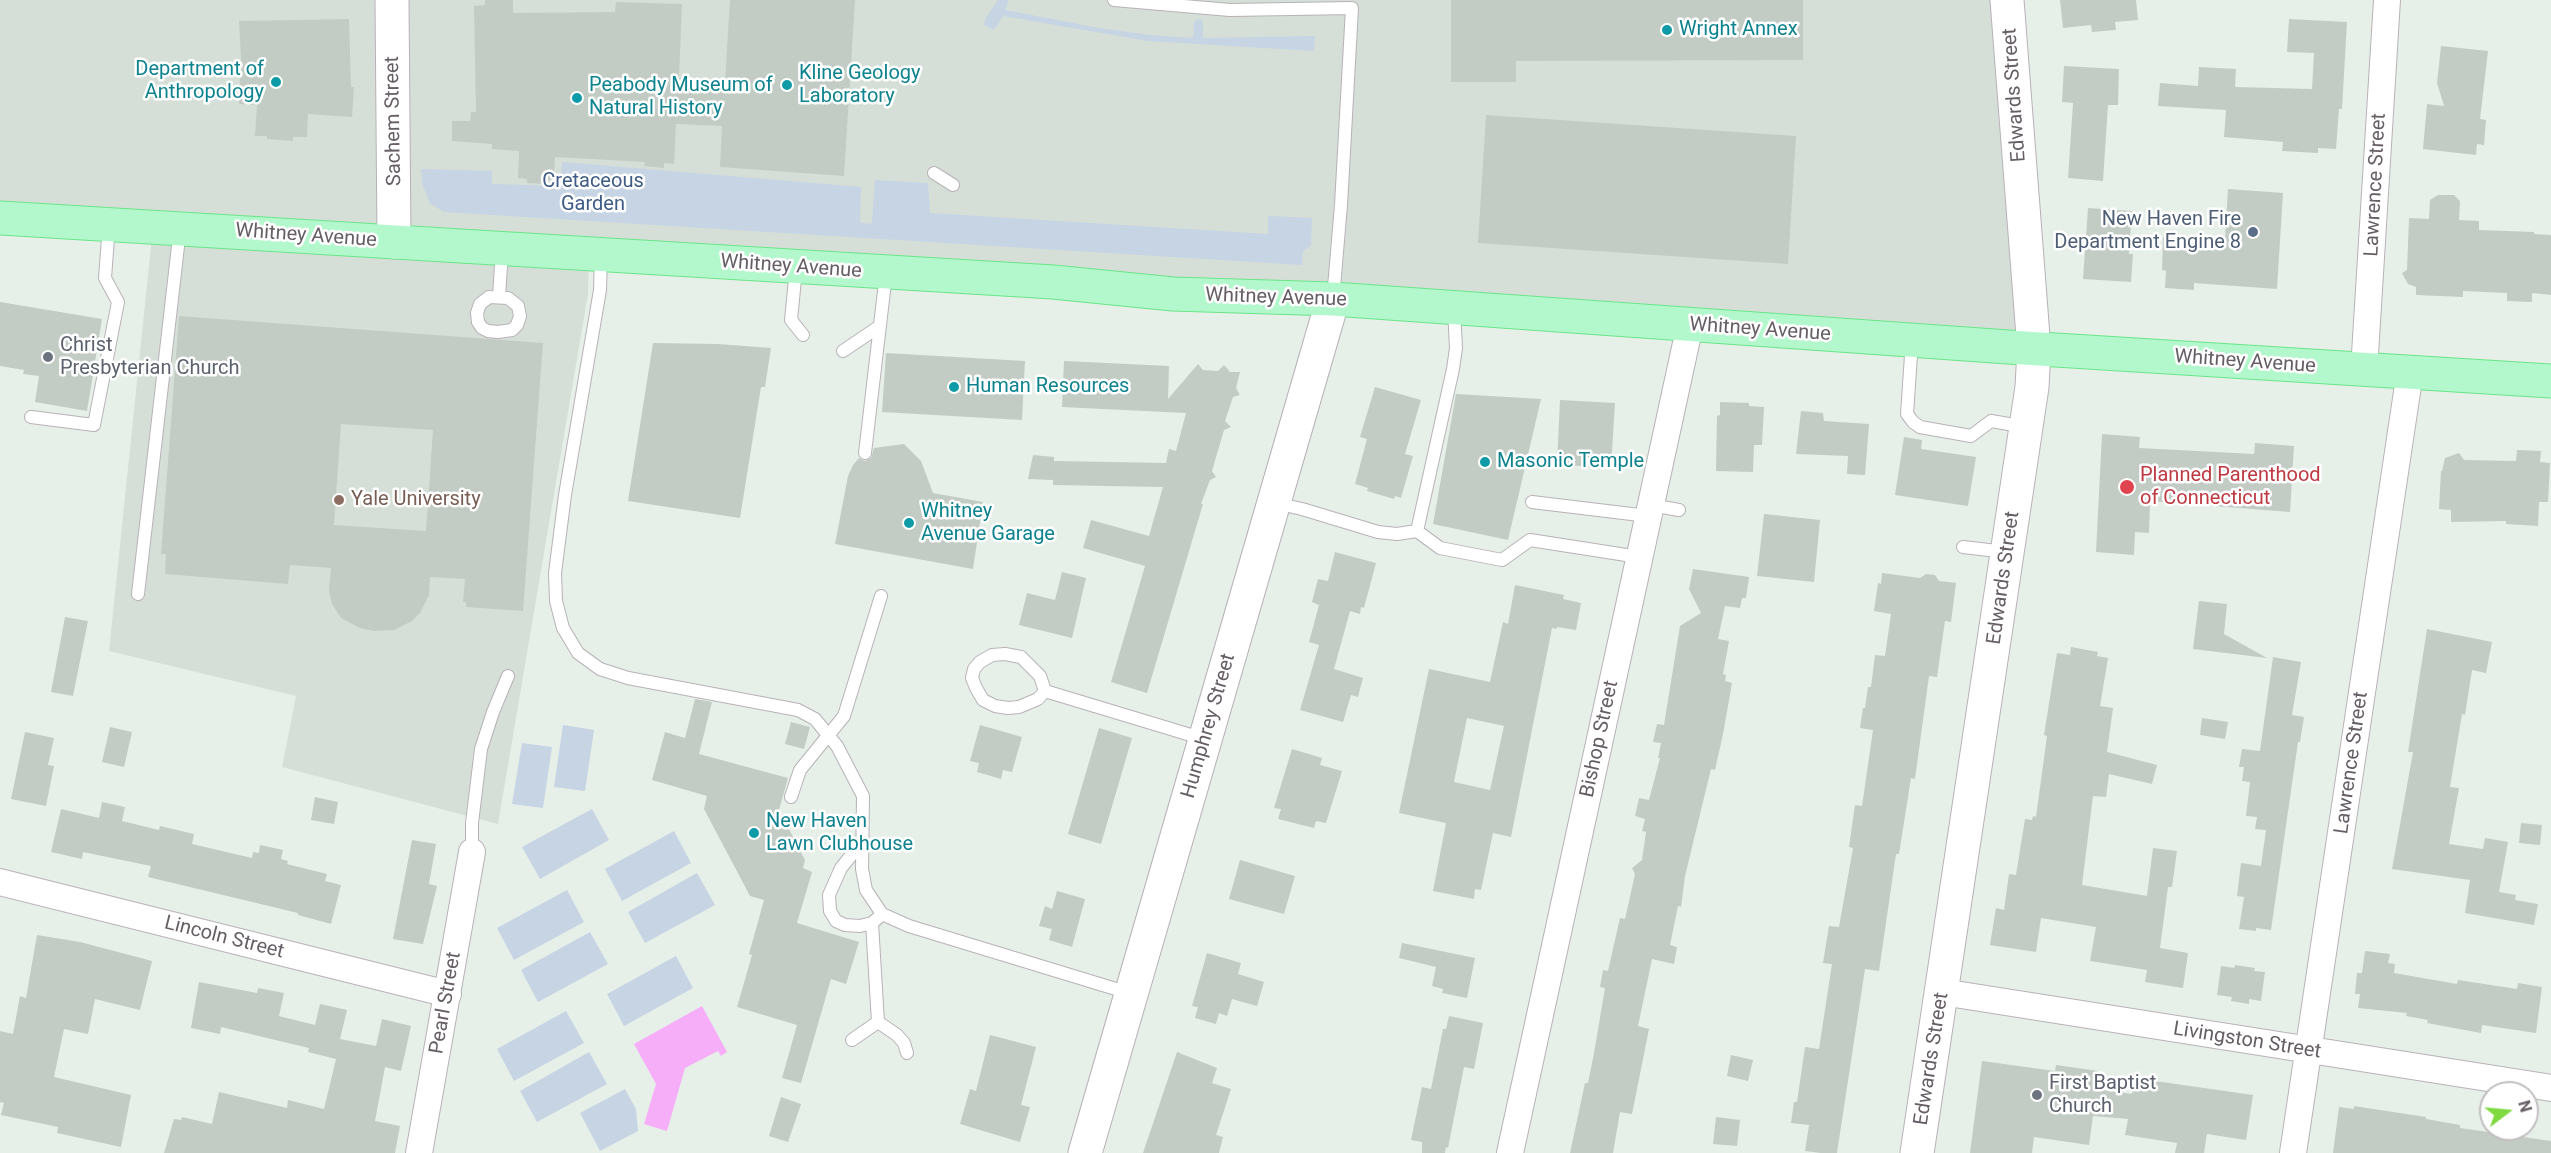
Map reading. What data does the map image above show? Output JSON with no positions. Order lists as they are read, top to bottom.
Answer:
{
  "streets": {
    "main road": ["Whitney Avenue"],
    "street": [
      "Edwards Street",
      "Sachem Street",
      "Lawrence Street",
      "Humphrey Street",
      "Bishop Street",
      "Lincoln Street",
      "Pearl Street",
      "Livingston Street"
    ]
  },
  "crossings": [
    ["Edwards Street", "Whitney Avenue"],
    ["Edwards Street", "Livingston Street"],
    ["Sachem Street", "Whitney Avenue"],
    ["Lawrence Street", "Whitney Avenue"],
    ["Lawrence Street", "Livingston Street"],
    ["Whitney Avenue", "Humphrey Street"],
    ["Whitney Avenue", "Bishop Street"],
    ["Lincoln Street", "Pearl Street"]
  ],
  "parks": ["Cretaceous Garden"],
  "places": [
    "Wright Annex",
    "Department of Anthropology",
    "Kline Geology Laboratory",
    "Peabody Museum of Natural History",
    "New Haven Fire Department Engine 8",
    "Christ Presbyterian Church",
    "Human Resources",
    "Masonic Temple",
    "Planned Parenthood of Connecticut",
    "Yale University",
    "Whitney Avenue Garage",
    "New Haven Lawn Clubhouse",
    "First Baptist Church"
  ],
  "north": "right"
}
